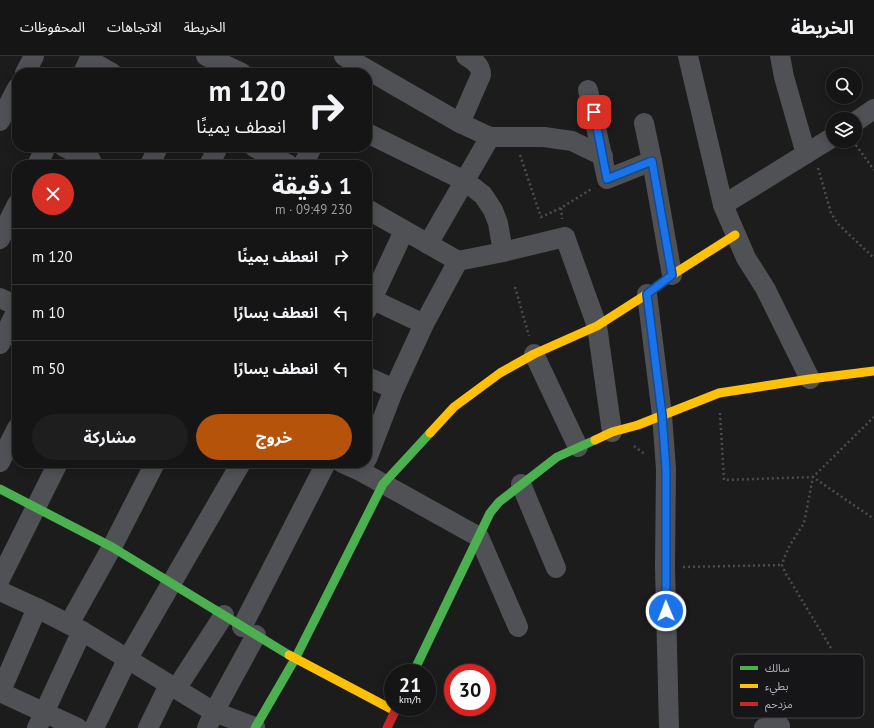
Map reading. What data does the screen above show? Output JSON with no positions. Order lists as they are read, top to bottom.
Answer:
{
  "legend": ["سالك", "بطيء", "مزدحم"],
  "page": {
    "header": "الخريطة",
    "nav": ["الخريطة", "الاتجاهات", "المحفوظات"],
    "turn": ["120 m", "انعطف يمينًا"],
    "heading": ["1 دقيقة", "230 m · 09:49"],
    "list": [
      {
        "name": "انعطف يمينًا",
        "value": "120 m"
      },
      {
        "name": "انعطف يسارًا",
        "value": "10 m"
      },
      {
        "name": "انعطف يسارًا",
        "value": "50 m"
      }
    ],
    "buttons": ["خروج", "مشاركة"],
    "speed": "21 km/h",
    "limit": "30"
  }
}
